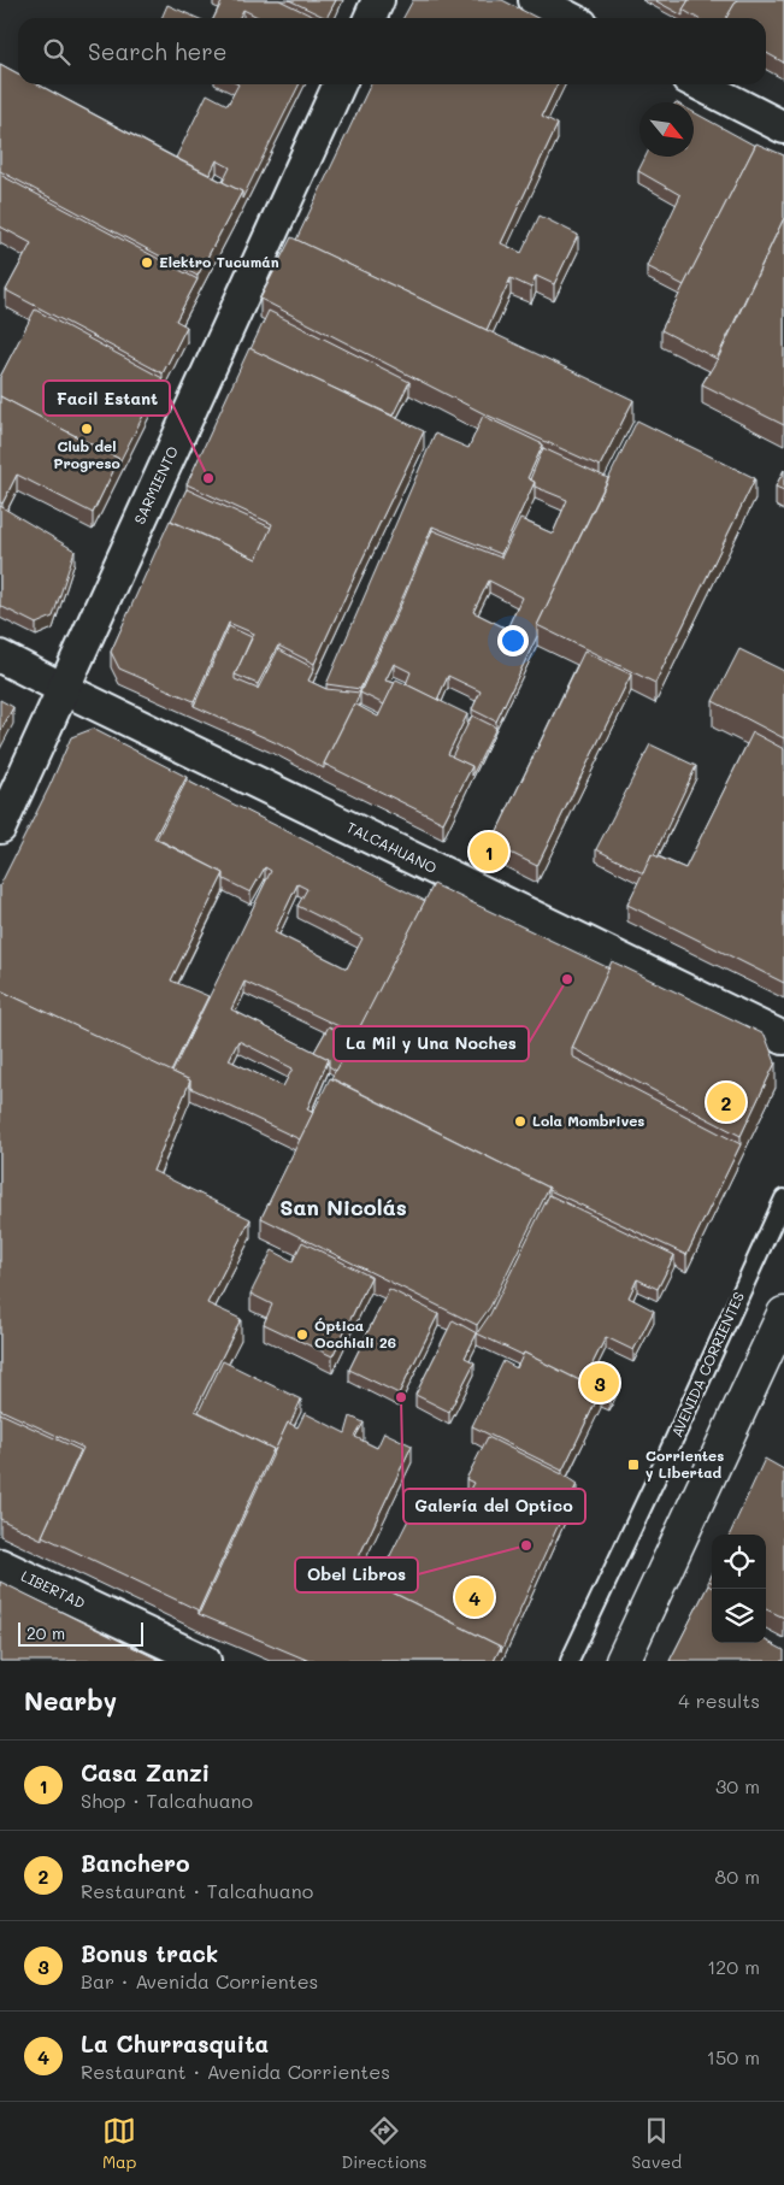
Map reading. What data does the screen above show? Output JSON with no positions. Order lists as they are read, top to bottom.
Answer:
{
  "streets": {
    "street": ["SARMIENTO", "TALCAHUANO", "LIBERTAD"],
    "lane": ["AVENIDA CORRIENTES"]
  },
  "crossings": [
    ["SARMIENTO", "TALCAHUANO"]
  ],
  "districts": ["San Nicolás"],
  "places": {
    "other": [
      "Elektro Tucumán",
      "Club del Progreso",
      "Facil Estant",
      "La Mil y Una Noches",
      "Lola Mombrives",
      "Óptica Occhiali 26",
      "Galería del Optico",
      "Obel Libros"
    ],
    "transit": ["Corrientes y Libertad"]
  },
  "scale_bar": "20 m",
  "north": "bottom right",
  "page": {
    "search": "Search here",
    "pins": [
      "1",
      "2",
      "3",
      "4"
    ],
    "scale": "20 m",
    "heading": ["Nearby", "4 results"],
    "list": [
      {
        "mark": "1",
        "name": "Casa Zanzi",
        "note": "Shop · Talcahuano",
        "value": "30 m"
      },
      {
        "mark": "2",
        "name": "Banchero",
        "note": "Restaurant · Talcahuano",
        "value": "80 m"
      },
      {
        "mark": "3",
        "name": "Bonus track",
        "note": "Bar · Avenida Corrientes",
        "value": "120 m"
      },
      {
        "mark": "4",
        "name": "La Churrasquita",
        "note": "Restaurant · Avenida Corrientes",
        "value": "150 m"
      }
    ],
    "nav": ["Map", "Directions", "Saved"]
  }
}
